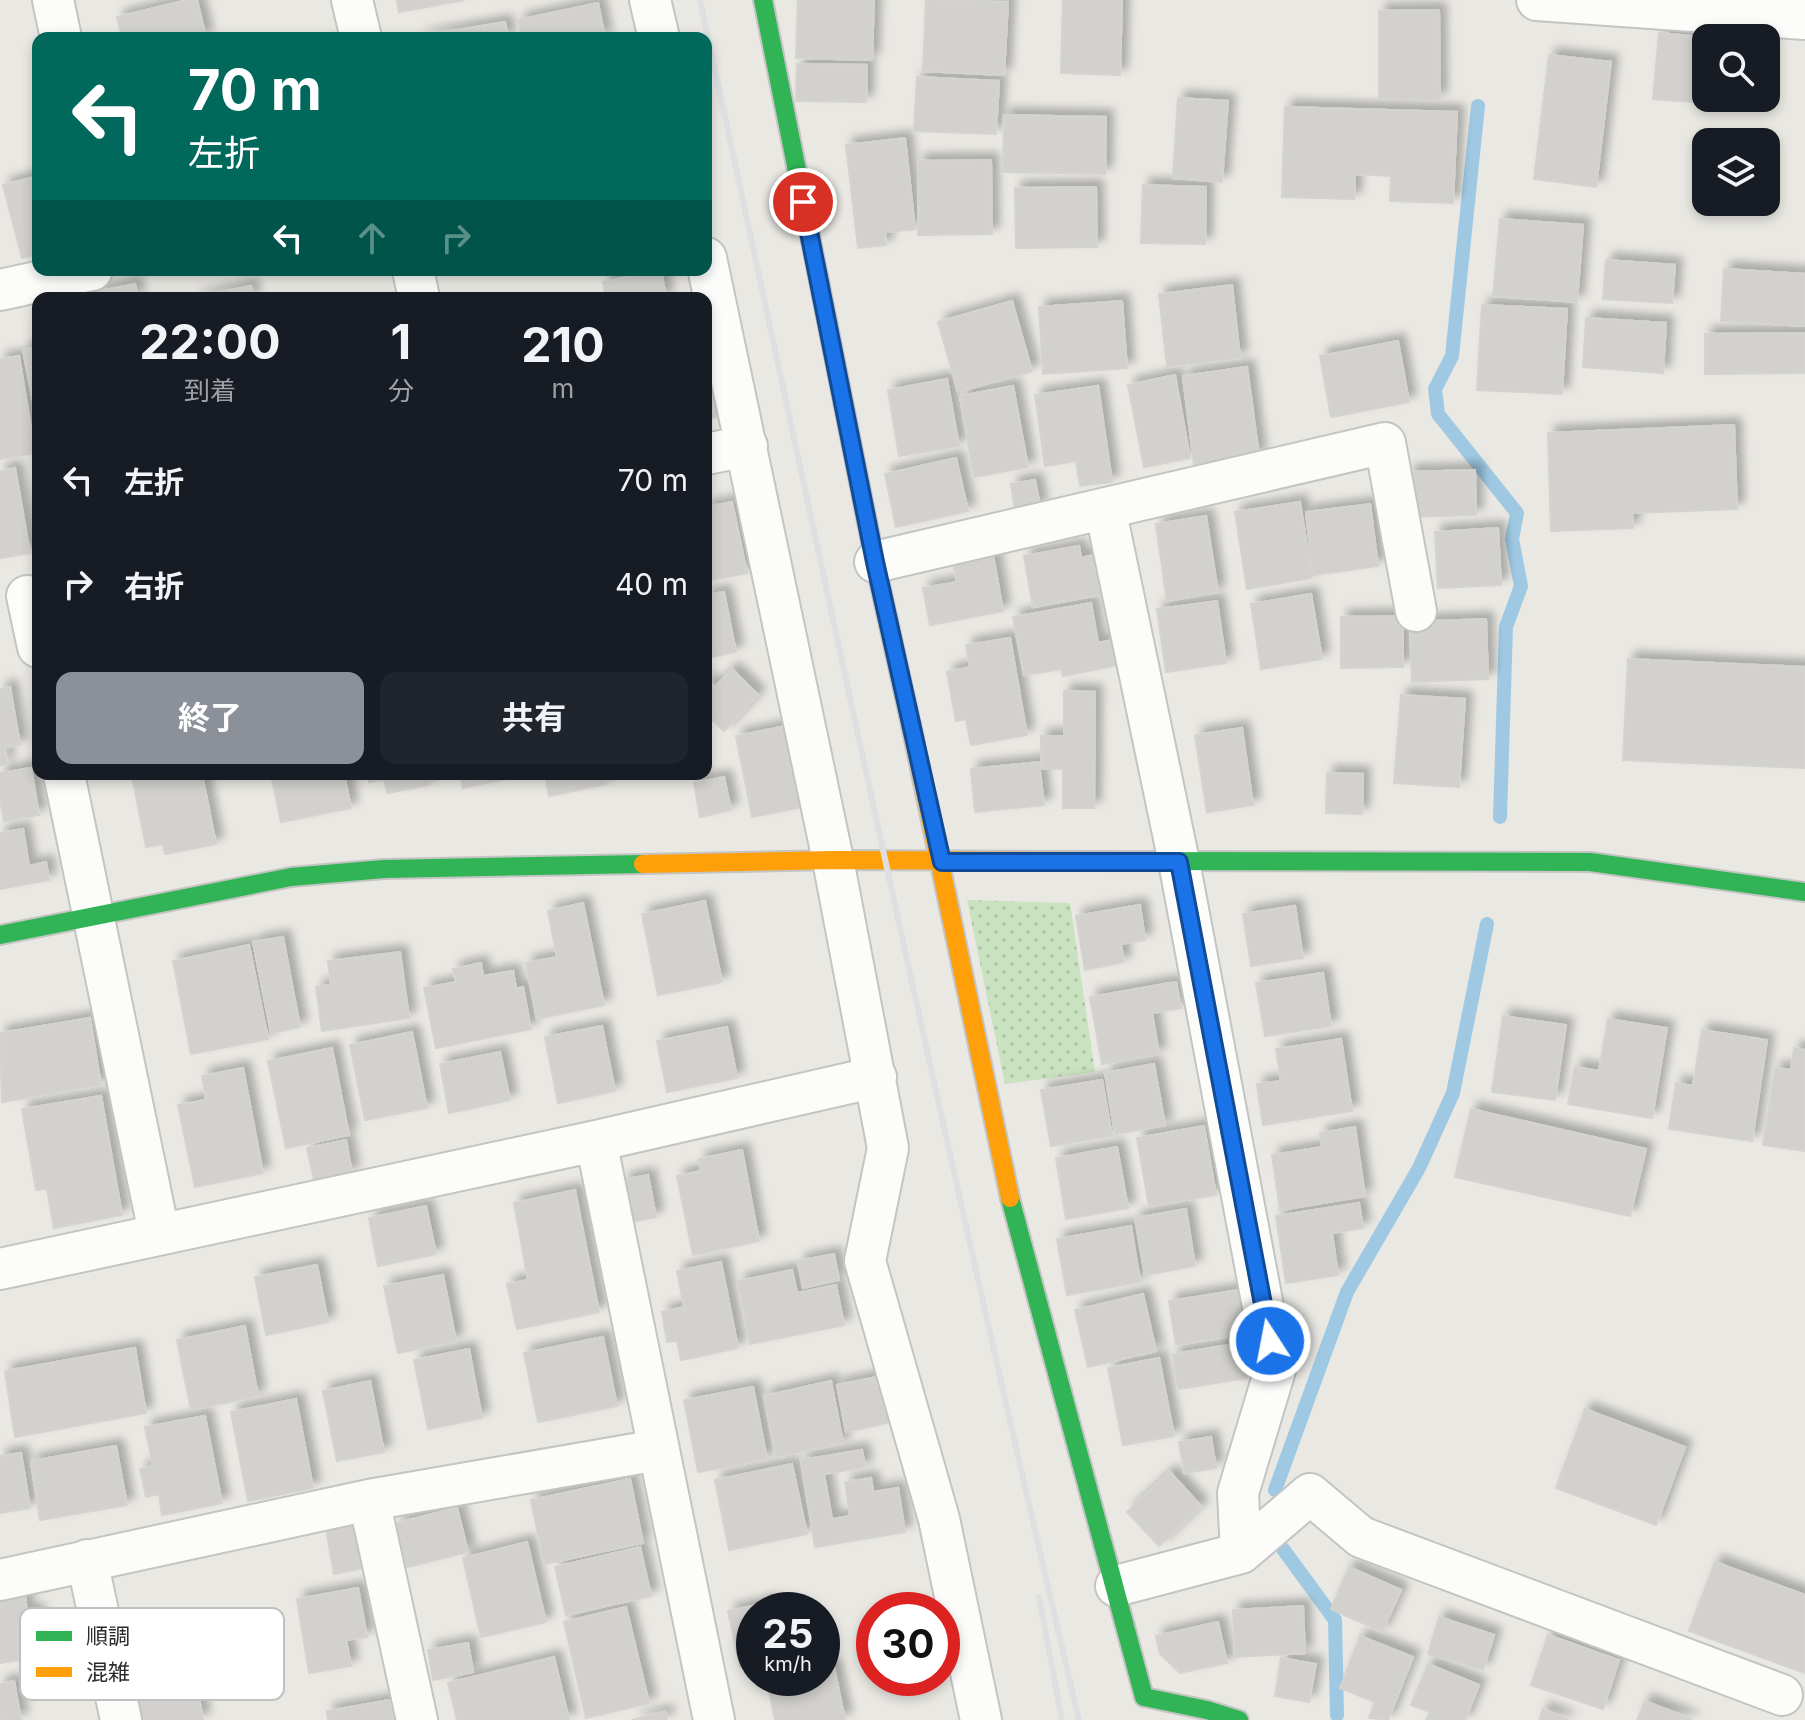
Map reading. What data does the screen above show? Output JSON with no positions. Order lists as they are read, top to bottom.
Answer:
{
  "legend": ["順調", "混雑"],
  "page": {
    "turn": ["70 m", "左折"],
    "eta": [
      "22:00",
      "到着",
      "1",
      "分",
      "210",
      "m"
    ],
    "list": [
      {
        "name": "左折",
        "value": "70 m"
      },
      {
        "name": "右折",
        "value": "40 m"
      }
    ],
    "buttons": ["終了", "共有"],
    "speed": "25 km/h",
    "limit": "30"
  }
}
